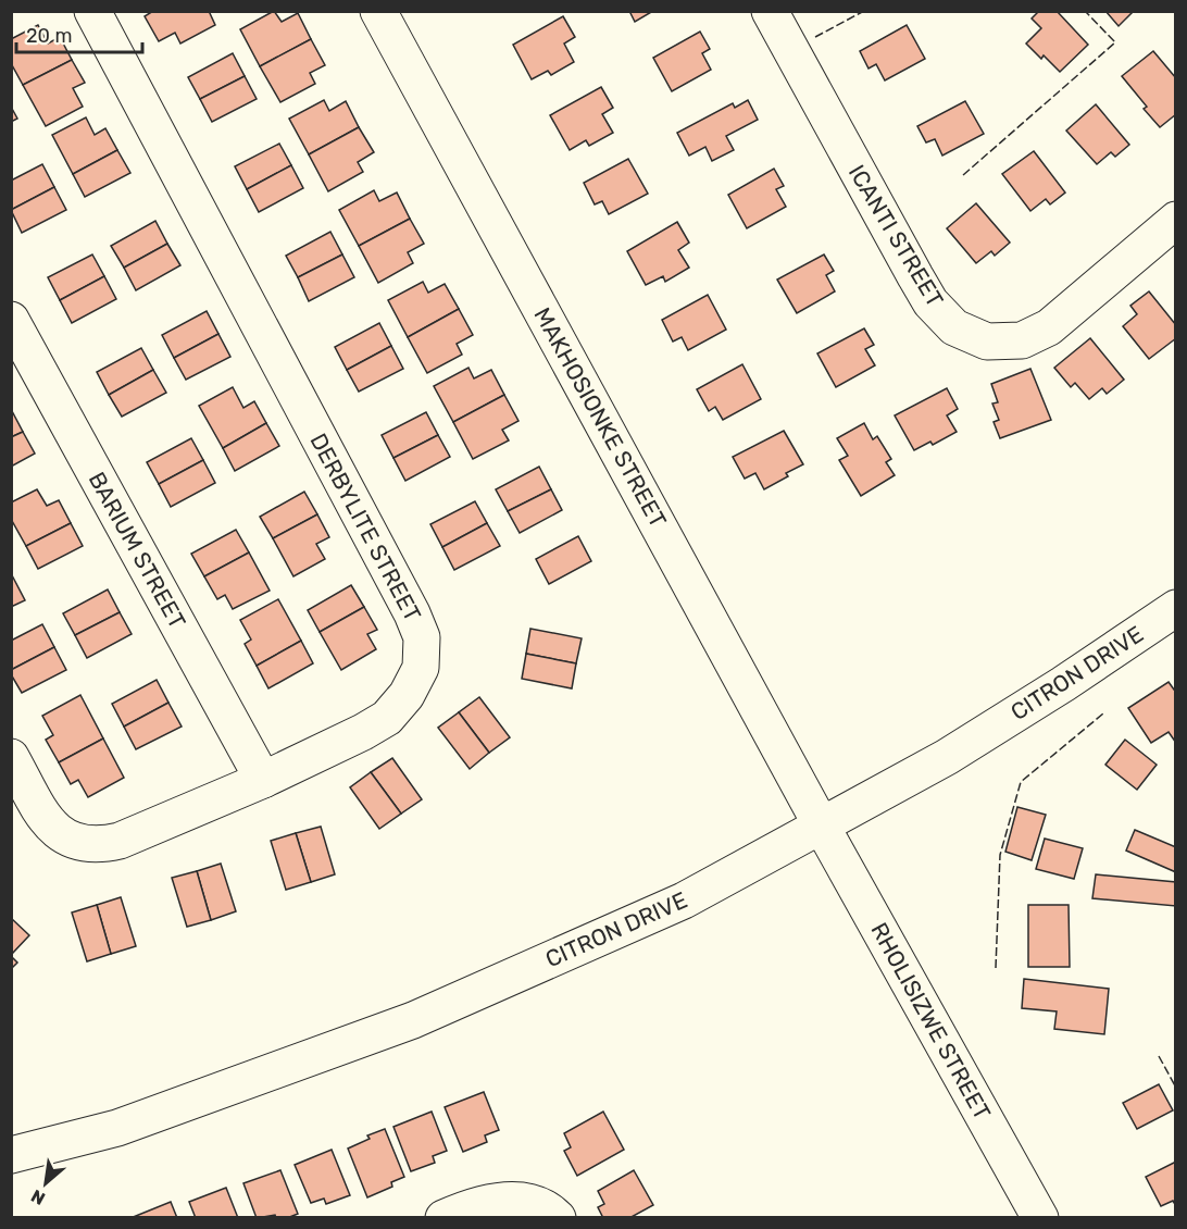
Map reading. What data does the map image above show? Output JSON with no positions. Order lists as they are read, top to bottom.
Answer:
{
  "streets": {
    "street": [
      "ICANTI STREET",
      "MAKHOSIONKE STREET",
      "DERBYLITE STREET",
      "BARIUM STREET",
      "CITRON DRIVE",
      "RHOLISIZWE STREET"
    ]
  },
  "crossings": [
    ["MAKHOSIONKE STREET", "CITRON DRIVE"],
    ["MAKHOSIONKE STREET", "RHOLISIZWE STREET"],
    ["DERBYLITE STREET", "BARIUM STREET"],
    ["CITRON DRIVE", "RHOLISIZWE STREET"]
  ],
  "scale_bar": "20 m",
  "north": "bottom left"
}
